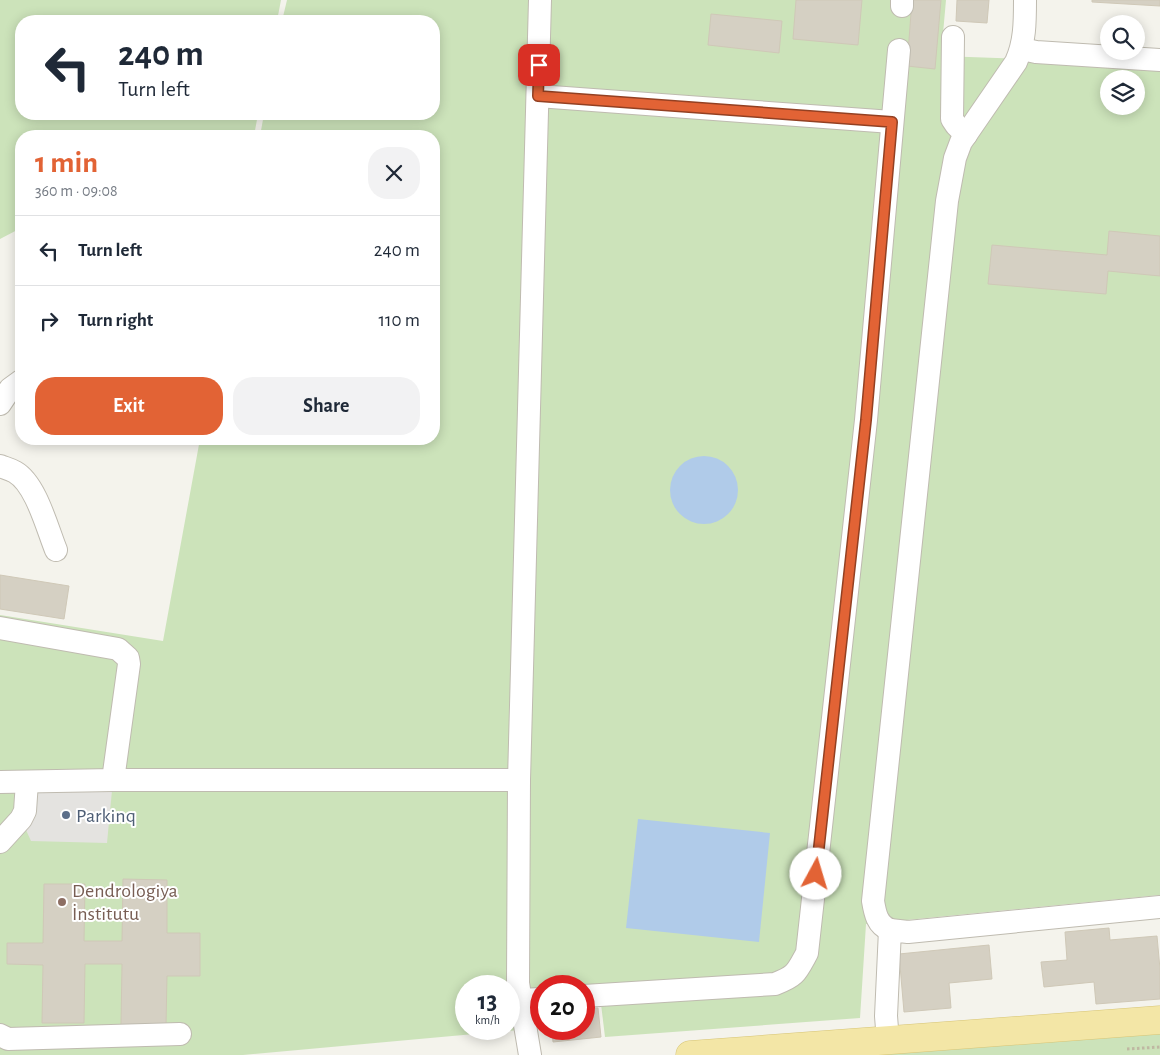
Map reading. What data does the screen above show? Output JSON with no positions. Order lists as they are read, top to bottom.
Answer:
{
  "places": ["Parkinq", "Dendrologiya İnstitutu"],
  "page": {
    "turn": ["240 m", "Turn left"],
    "heading": ["1 min", "360 m · 09:08"],
    "list": [
      {
        "name": "Turn left",
        "value": "240 m"
      },
      {
        "name": "Turn right",
        "value": "110 m"
      }
    ],
    "buttons": ["Exit", "Share"],
    "speed": "13 km/h",
    "limit": "20"
  }
}
